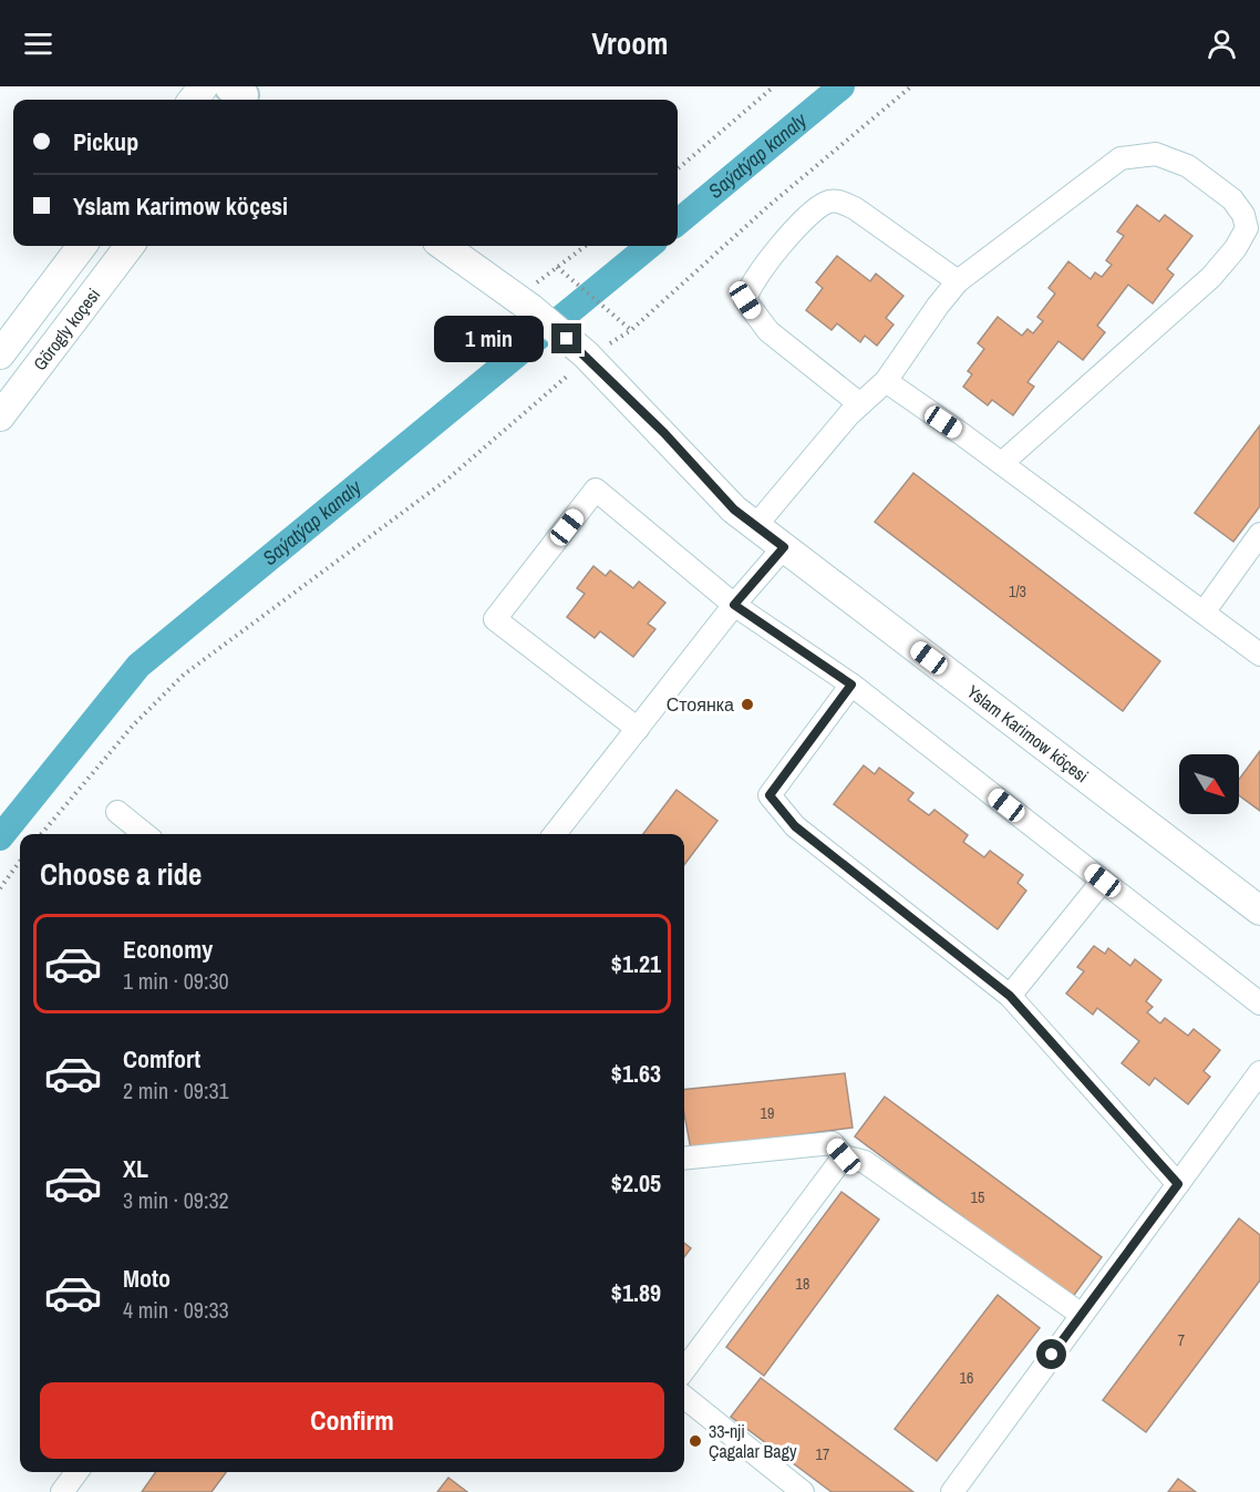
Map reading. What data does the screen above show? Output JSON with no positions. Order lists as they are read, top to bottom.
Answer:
{
  "streets": {
    "street": ["Görogly koçesi", "Yslam Karimow köçesi"]
  },
  "water": ["Saýatýap kanaly"],
  "places": ["Стоянка", "33-nji Çagalar Bagy"],
  "house_numbers": [
    "1/3",
    "19",
    "15",
    "18",
    "7",
    "16",
    "17"
  ],
  "north": "bottom right",
  "page": {
    "header": "Vroom",
    "banner": ["Pickup", "Yslam Karimow köçesi"],
    "bubble": "1 min",
    "heading": "Choose a ride",
    "list": [
      {
        "name": "Economy",
        "note": "1 min · 09:30",
        "value": "$1.21"
      },
      {
        "name": "Comfort",
        "note": "2 min · 09:31",
        "value": "$1.63"
      },
      {
        "name": "XL",
        "note": "3 min · 09:32",
        "value": "$2.05"
      },
      {
        "name": "Moto",
        "note": "4 min · 09:33",
        "value": "$1.89"
      }
    ],
    "buttons": "Confirm"
  }
}
